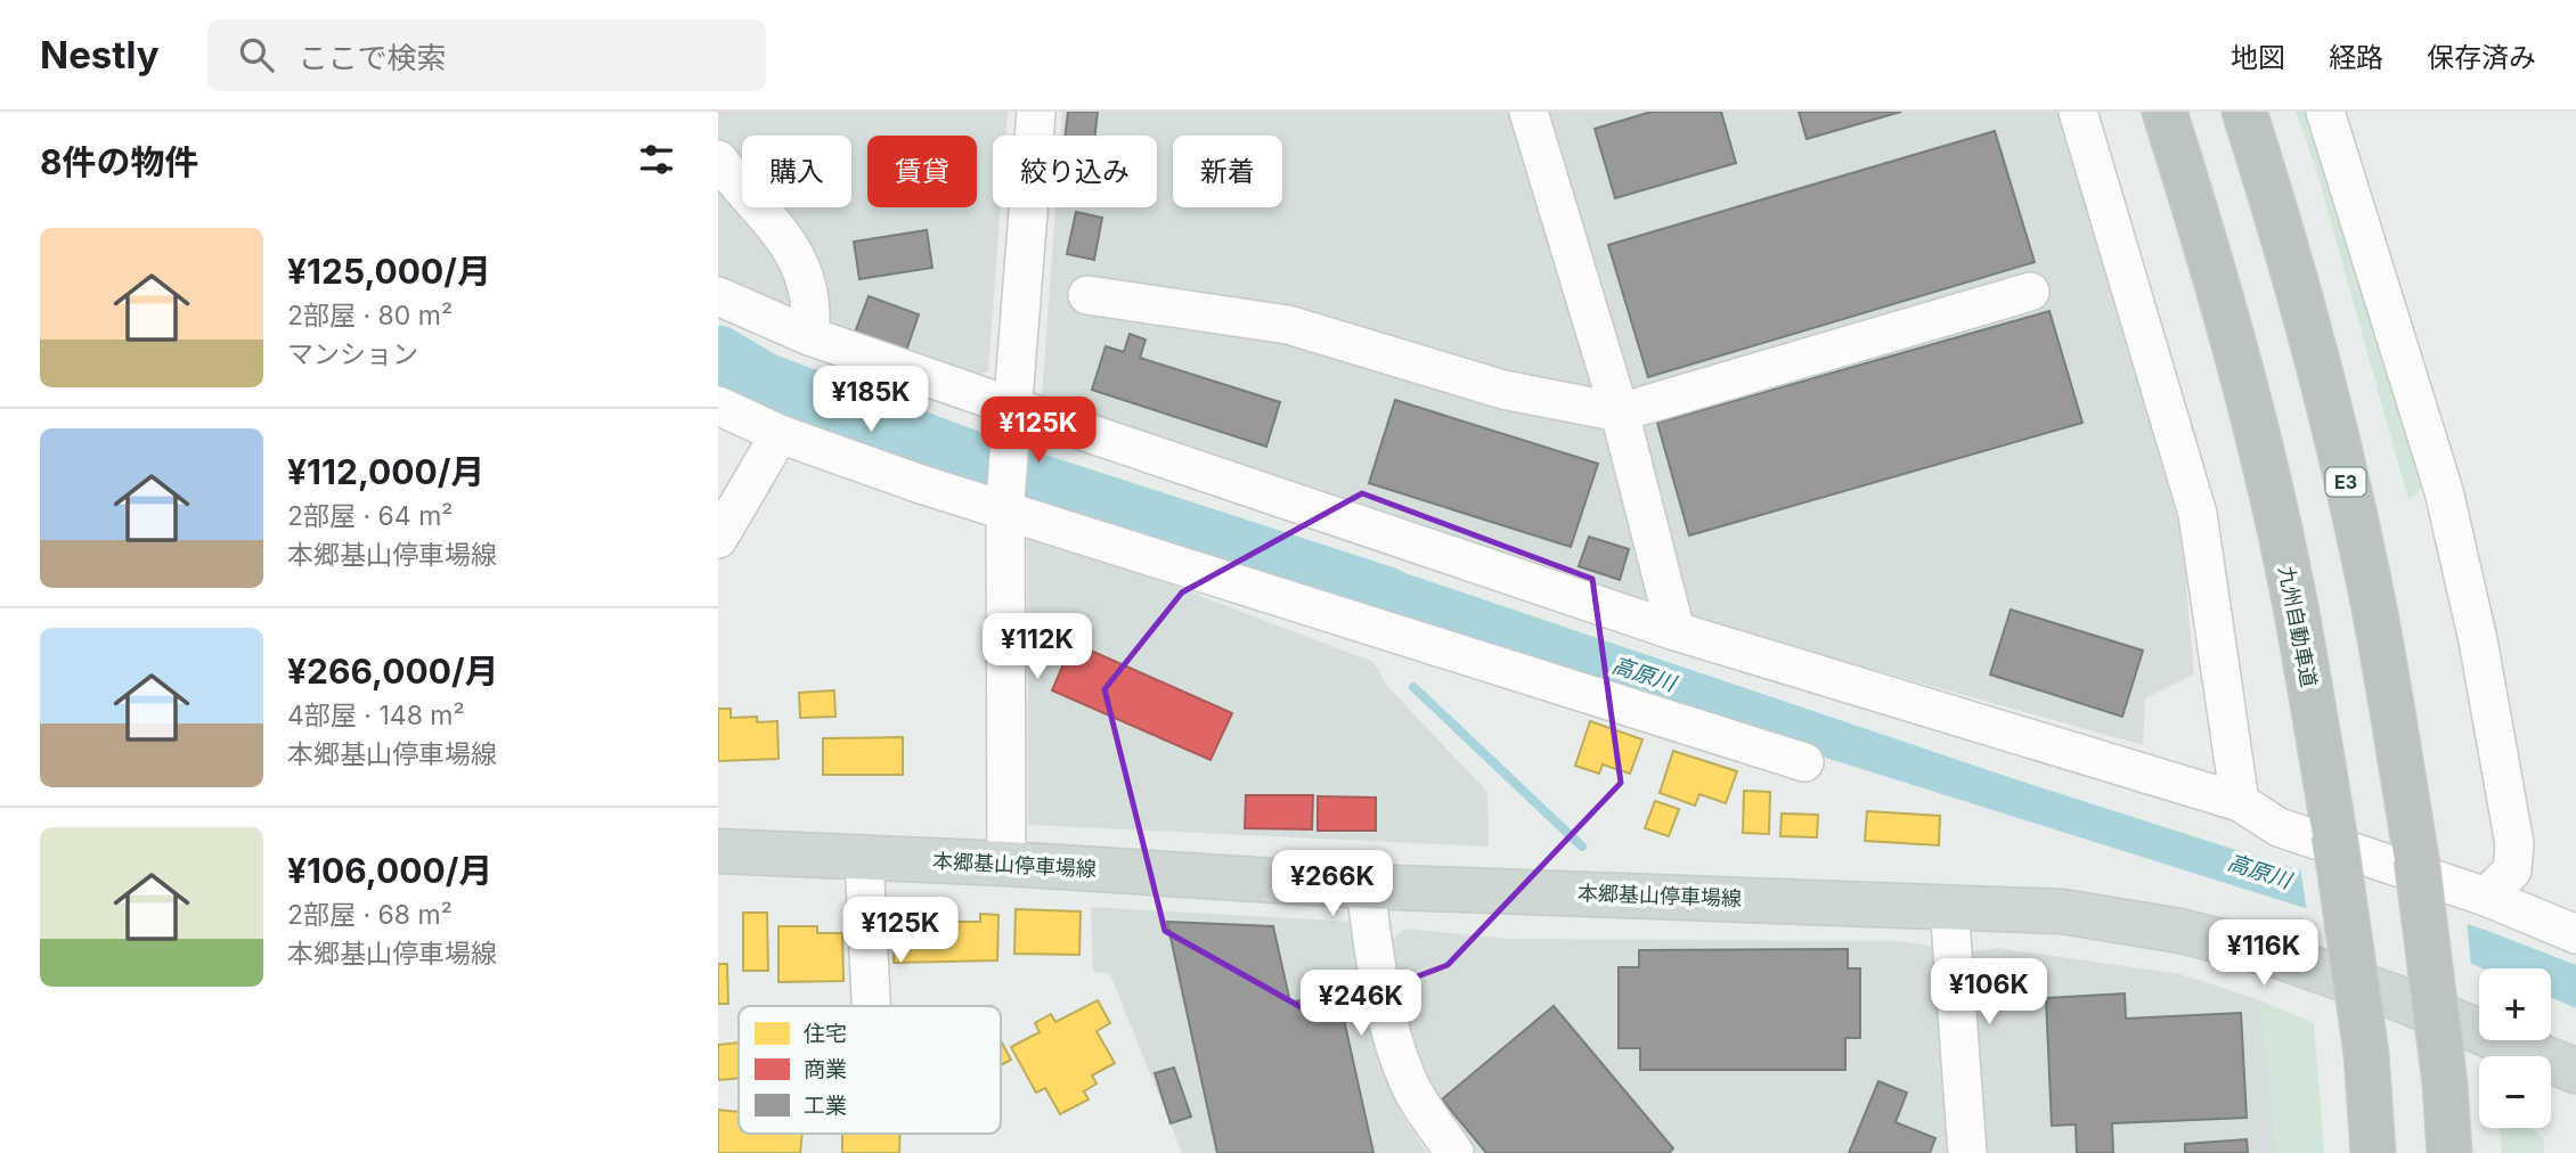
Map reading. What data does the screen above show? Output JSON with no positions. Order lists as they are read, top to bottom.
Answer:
{
  "streets": {
    "highway": ["E3", "九州自動車道"],
    "main road": ["本郷基山停車場線"]
  },
  "water": ["高原川"],
  "legend": ["住宅", "商業", "工業"],
  "page": {
    "header": "Nestly",
    "search": "ここで検索",
    "nav": ["地図", "経路", "保存済み"],
    "heading": "8件の物件",
    "chip": [
      "購入",
      "賃貸",
      "絞り込み",
      "新着"
    ],
    "list": [
      {
        "name": "¥125,000/月",
        "note": "2部屋 · 80 m² · マンション"
      },
      {
        "name": "¥112,000/月",
        "note": "2部屋 · 64 m² · 本郷基山停車場線"
      },
      {
        "name": "¥266,000/月",
        "note": "4部屋 · 148 m² · 本郷基山停車場線"
      },
      {
        "name": "¥106,000/月",
        "note": "2部屋 · 68 m² · 本郷基山停車場線"
      }
    ],
    "price": [
      "¥185K",
      "¥125K",
      "¥112K",
      "¥266K",
      "¥125K",
      "¥116K",
      "¥106K",
      "¥246K"
    ],
    "map_buttons": ["+", "−"]
  }
}
